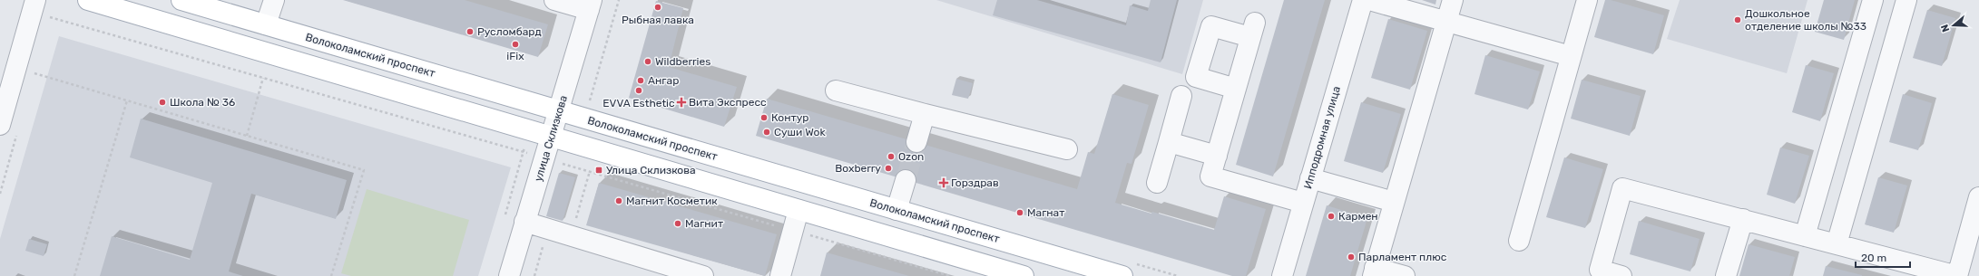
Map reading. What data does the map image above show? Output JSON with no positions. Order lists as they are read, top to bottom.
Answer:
{
  "streets": {
    "main road": ["Волоколамский проспект"],
    "street": ["Ипподромная улица", "улица Склизкова"]
  },
  "crossings": [
    ["Волоколамский проспект", "улица Склизкова"]
  ],
  "places": {
    "other": [
      "Рыбная лавка",
      "Дошкольное отделение школы №33",
      "Русломбард",
      "iFix",
      "Wildberries",
      "Ангар",
      "EVVA Esthetic",
      "Школа № 36",
      "Контур",
      "Суши Wok",
      "Ozon",
      "Boxberry",
      "Магнит Косметик",
      "Магнат",
      "Кармен",
      "Магнит",
      "Парламент плюс"
    ],
    "health": ["Вита Экспресс", "Горздрав"],
    "transit": ["Улица Склизкова"]
  },
  "scale_bar": "20 m",
  "north": "left"
}
